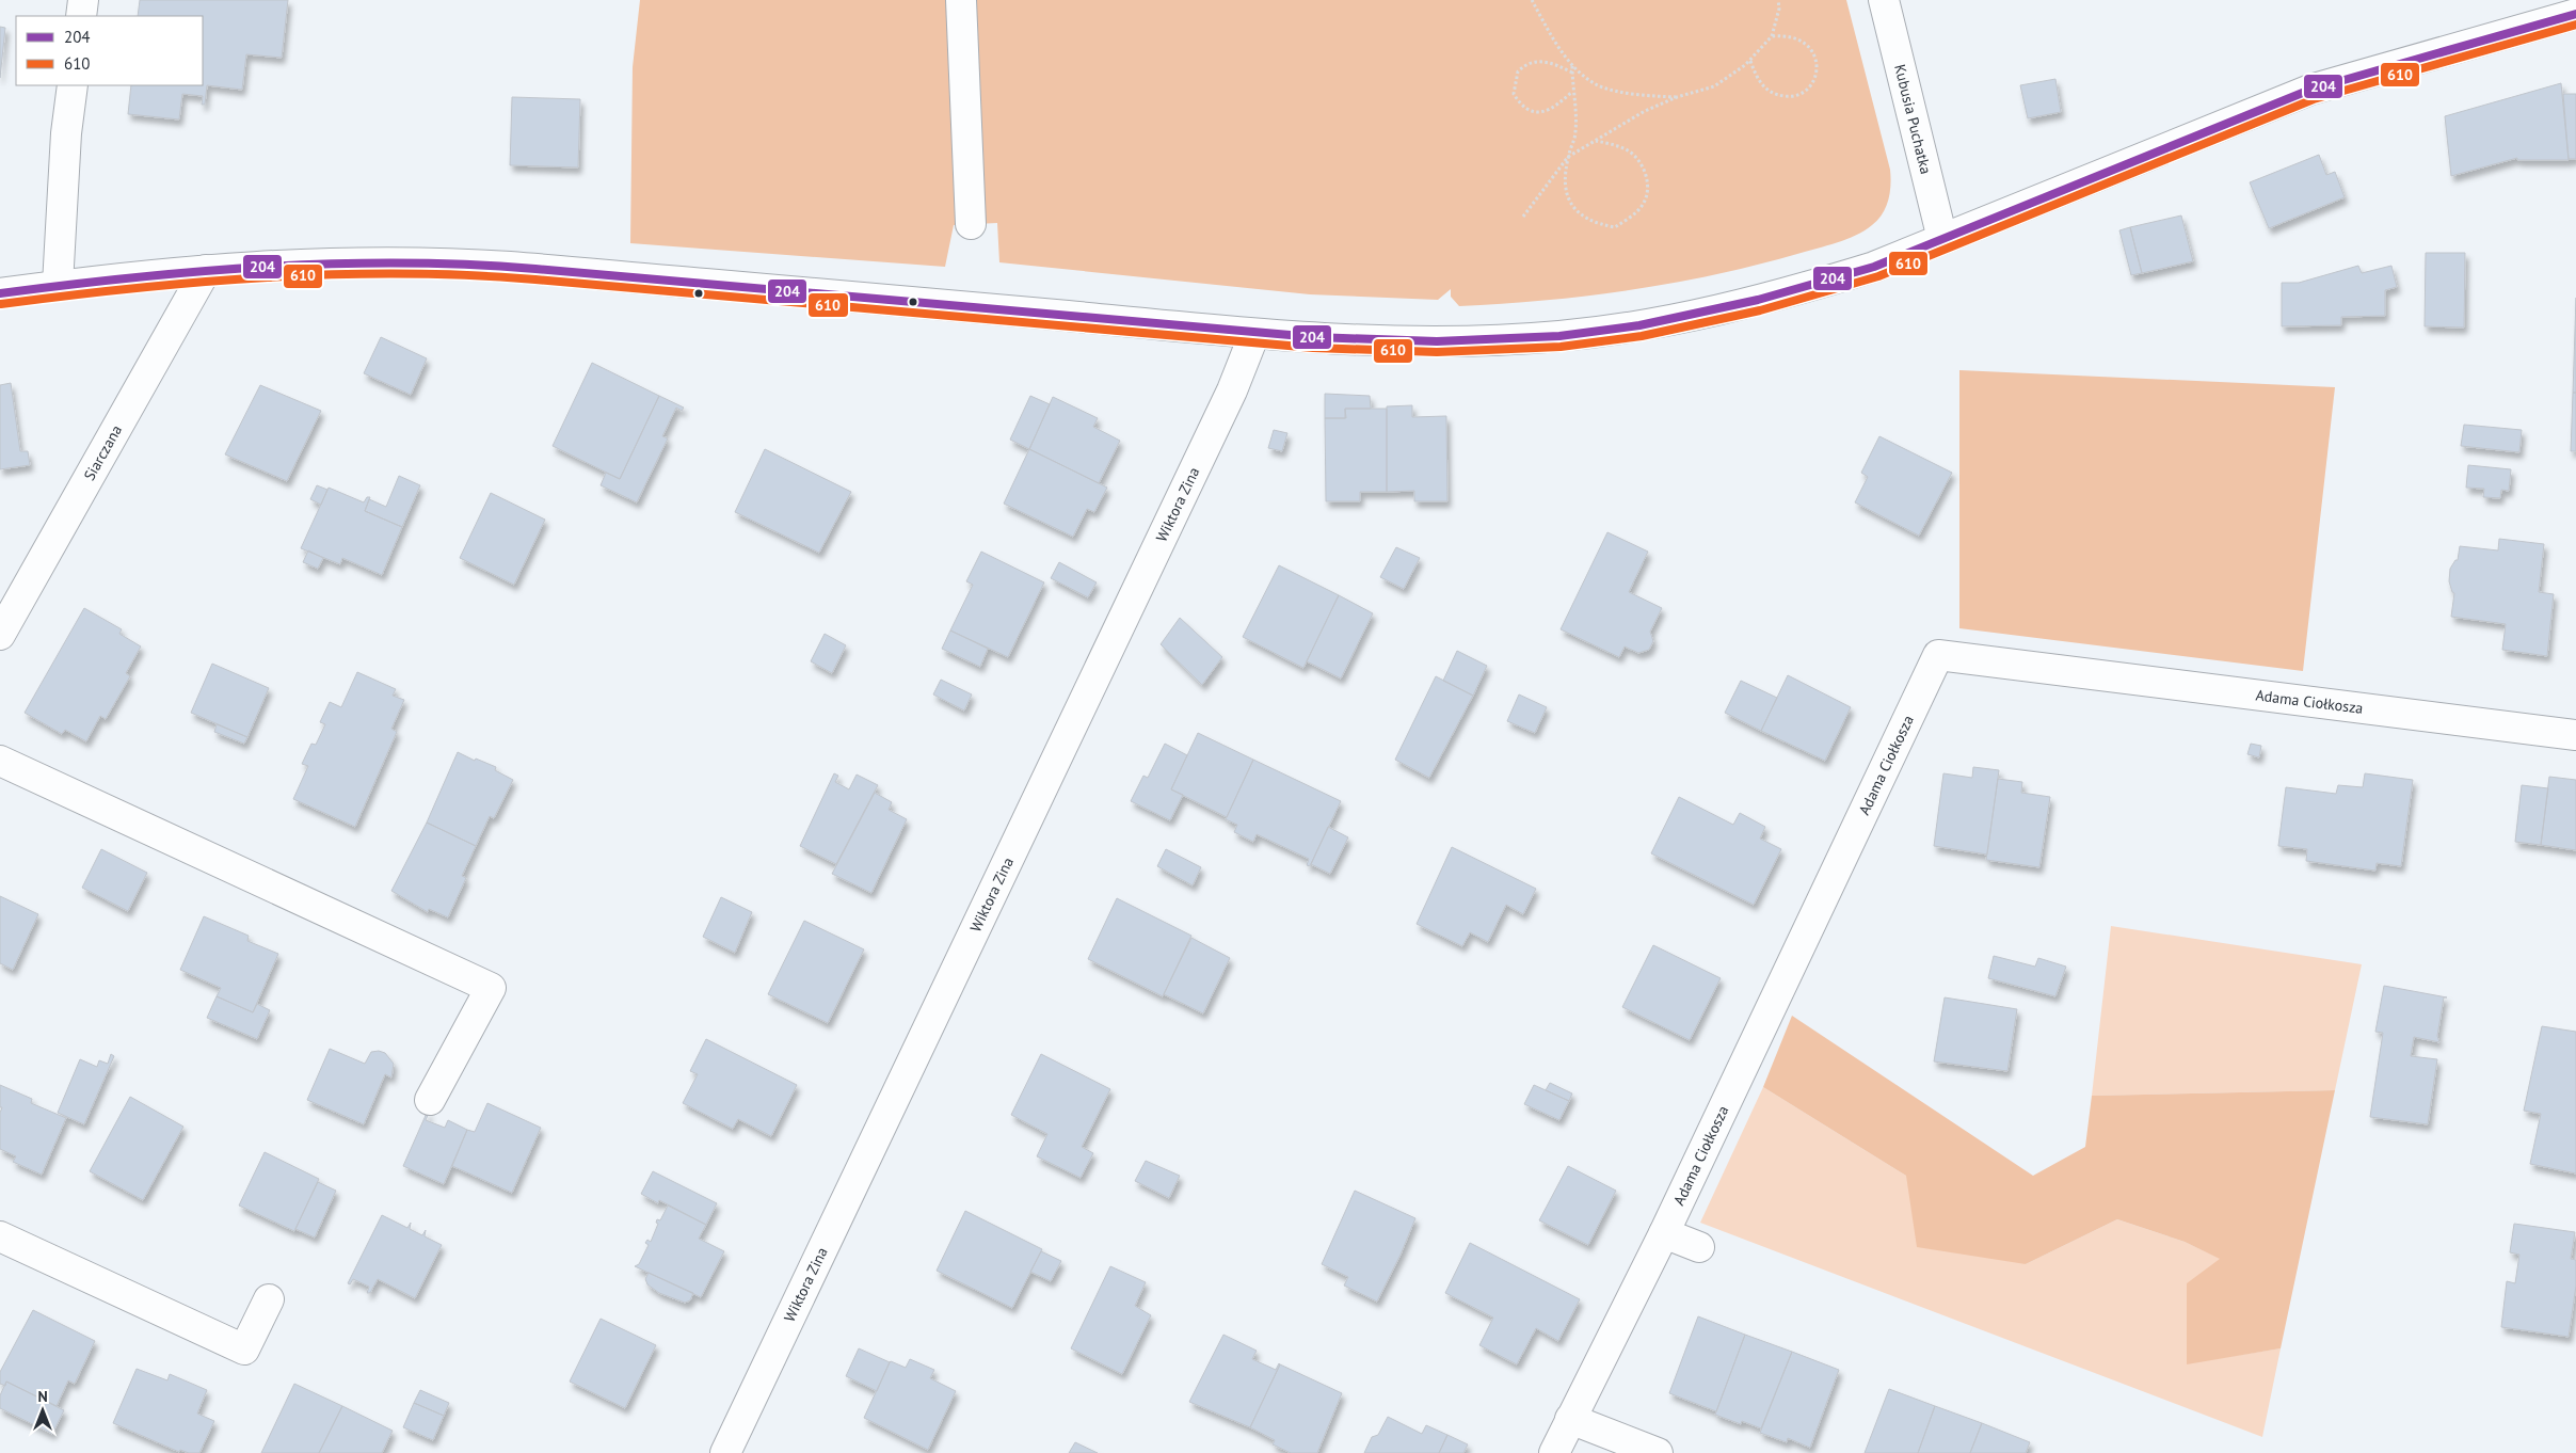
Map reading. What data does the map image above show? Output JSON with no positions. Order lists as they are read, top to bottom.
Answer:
{
  "streets": {
    "street": [
      "Kubusia Puchatka",
      "Siarczana",
      "Wiktora Zina",
      "Adama Ciołkosza"
    ]
  },
  "lines": ["transit line 204", "transit line 610"],
  "legend": ["204", "610"],
  "north": "top"
}
